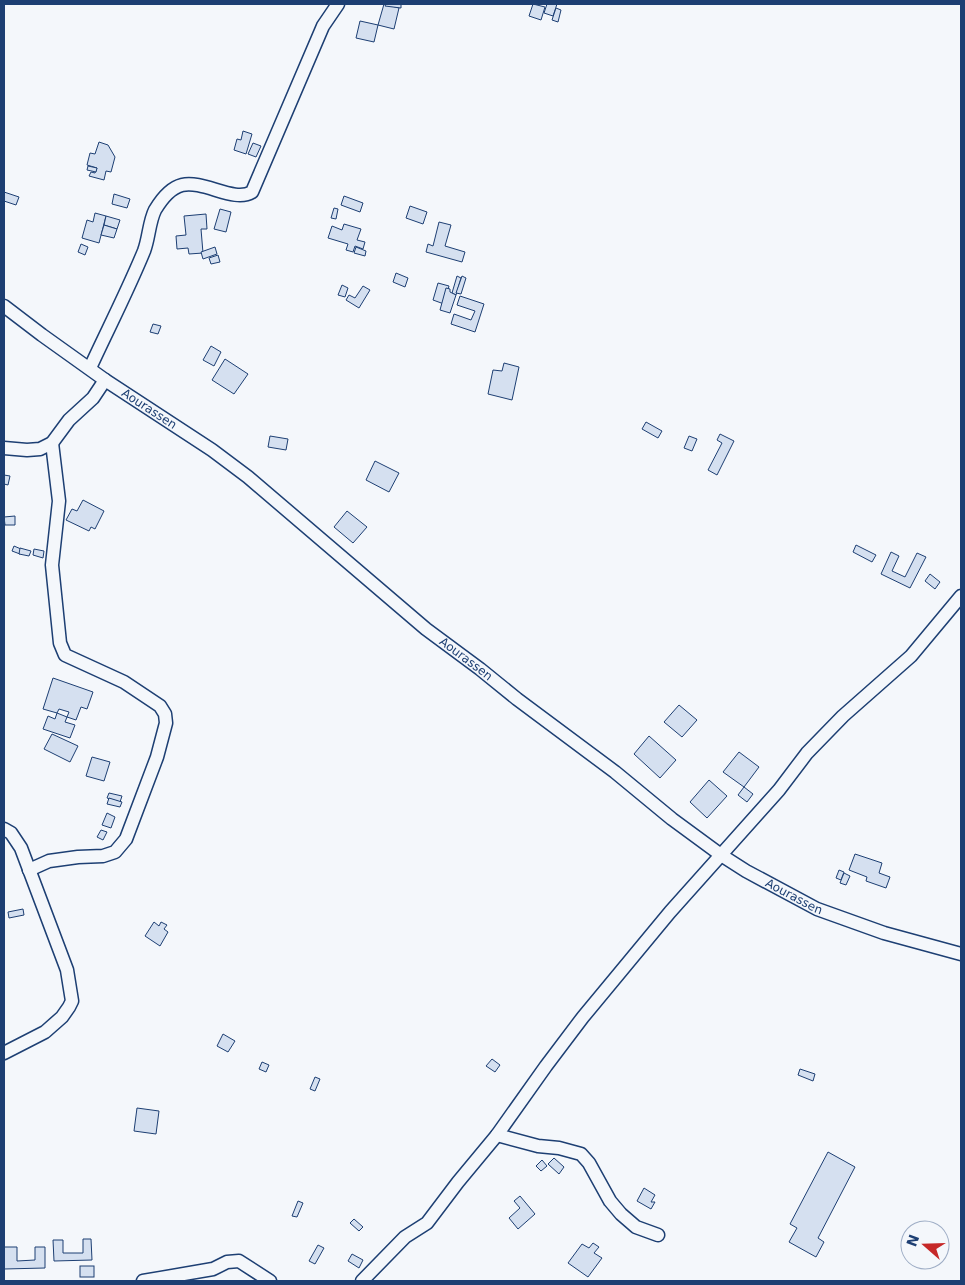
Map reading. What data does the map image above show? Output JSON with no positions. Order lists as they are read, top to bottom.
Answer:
{
  "streets": {
    "street": ["Aourassen"]
  },
  "north": "left"
}
